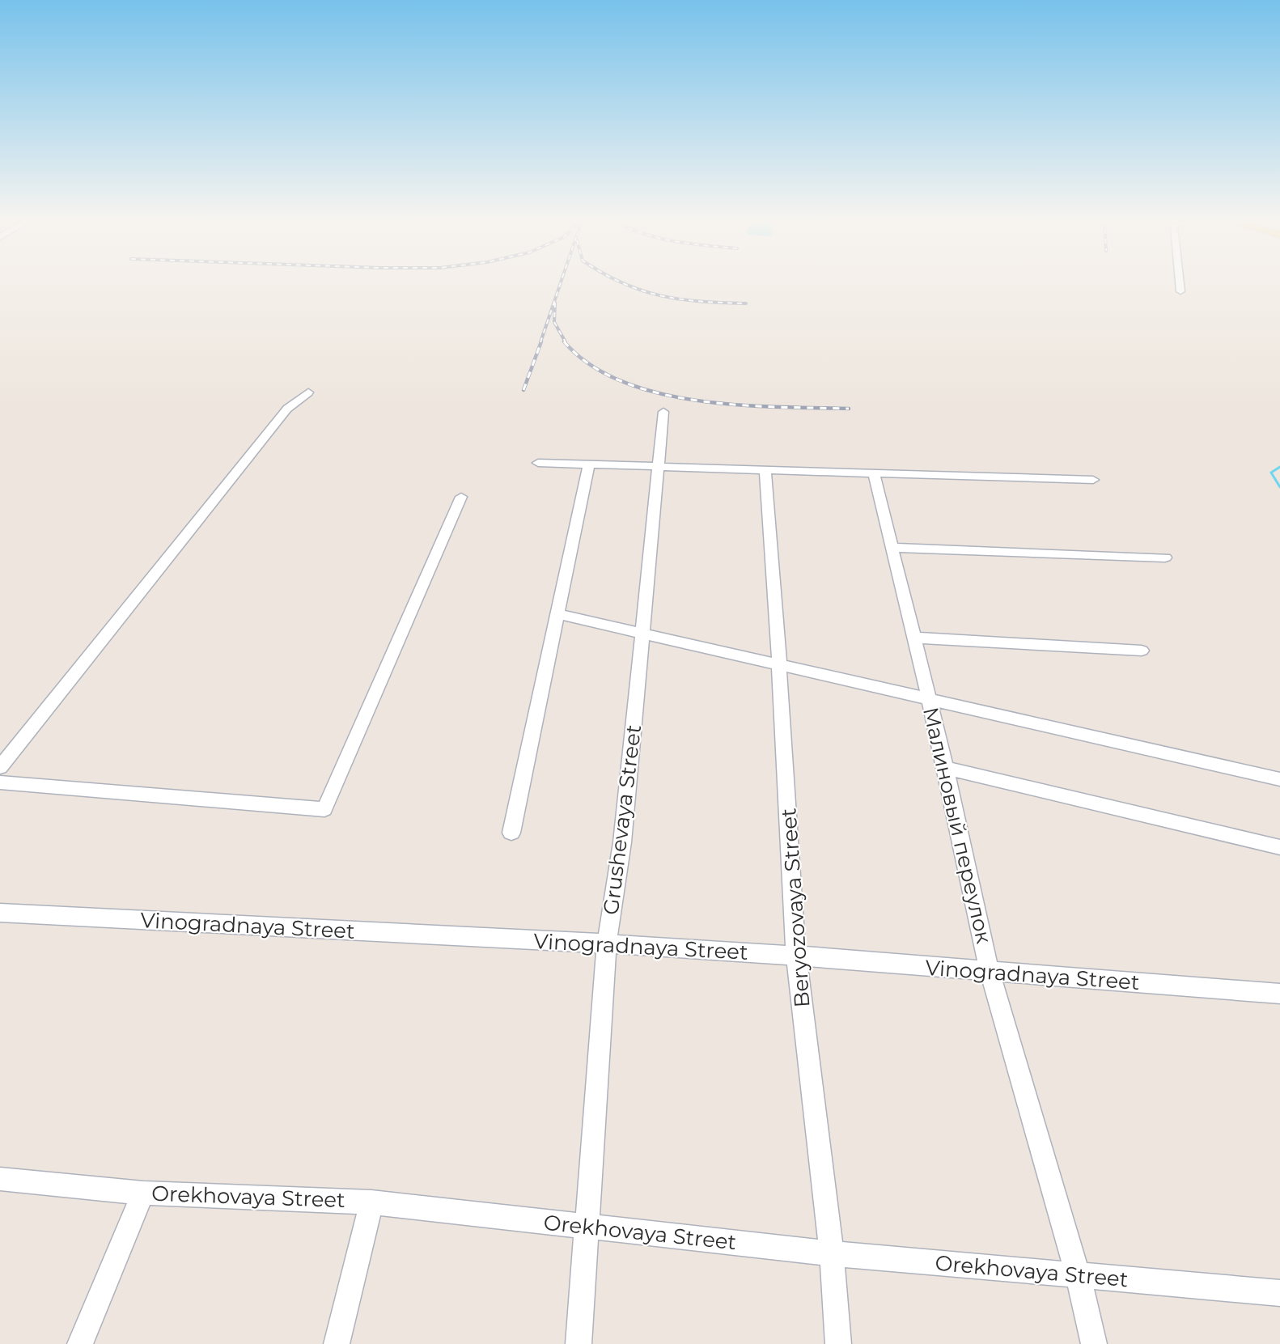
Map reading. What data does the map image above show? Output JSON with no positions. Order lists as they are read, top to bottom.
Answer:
{
  "streets": {
    "street": [
      "Grushevaya Street",
      "Малиновый переулок",
      "Beryozovaya Street",
      "Vinogradnaya Street",
      "Orekhovaya Street"
    ]
  },
  "crossings": [
    ["Grushevaya Street", "Vinogradnaya Street"],
    ["Grushevaya Street", "Orekhovaya Street"],
    ["Малиновый переулок", "Vinogradnaya Street"],
    ["Малиновый переулок", "Orekhovaya Street"],
    ["Beryozovaya Street", "Vinogradnaya Street"],
    ["Beryozovaya Street", "Orekhovaya Street"]
  ]
}
